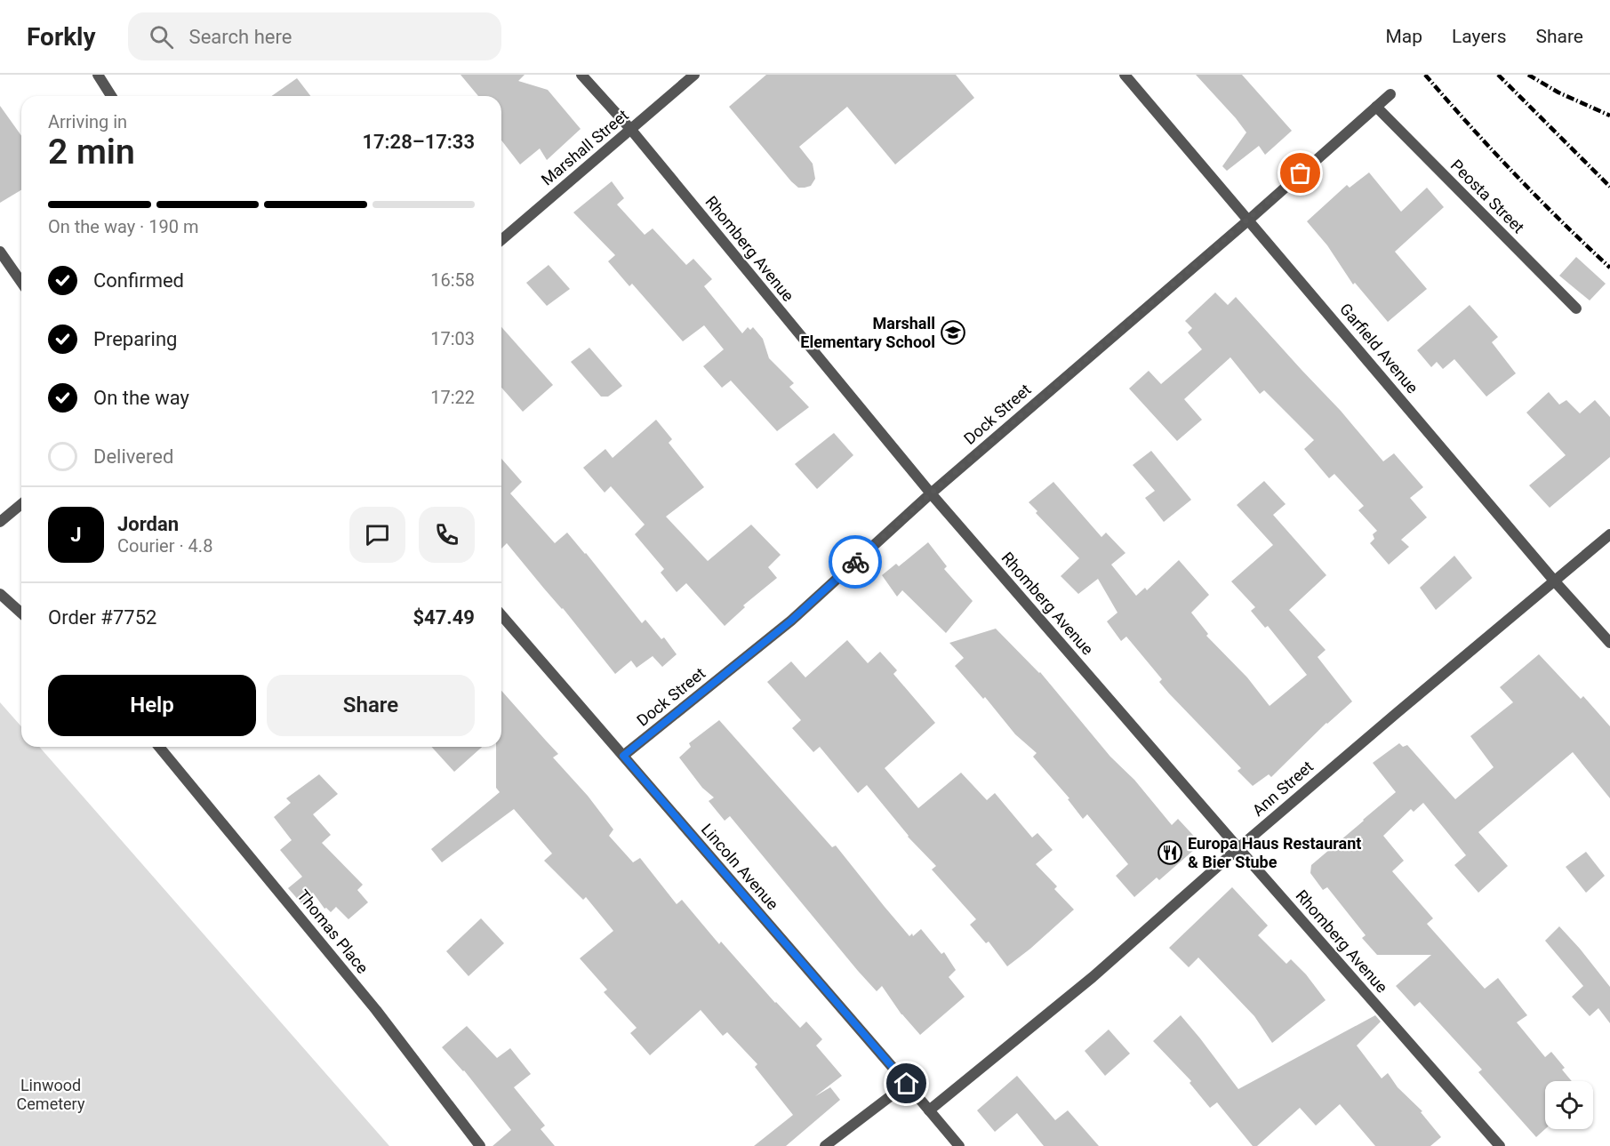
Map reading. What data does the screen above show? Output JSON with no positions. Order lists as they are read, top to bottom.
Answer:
{
  "streets": {
    "street": [
      "Marshall Street",
      "Peosta Street",
      "Rhomberg Avenue",
      "Garfield Avenue",
      "Dock Street",
      "Ann Street",
      "Lincoln Avenue",
      "Thomas Place"
    ]
  },
  "crossings": [
    ["Marshall Street", "Rhomberg Avenue"],
    ["Peosta Street", "Dock Street"],
    ["Rhomberg Avenue", "Dock Street"],
    ["Rhomberg Avenue", "Ann Street"],
    ["Garfield Avenue", "Dock Street"],
    ["Garfield Avenue", "Ann Street"],
    ["Dock Street", "Lincoln Avenue"],
    ["Ann Street", "Lincoln Avenue"]
  ],
  "parks": ["Linwood Cemetery"],
  "places": {
    "school or university": ["Marshall Elementary School"],
    "restaurant": ["Europa Haus Restaurant & Bier Stube"]
  },
  "page": {
    "header": "Forkly",
    "search": "Search here",
    "nav": ["Map", "Layers", "Share"],
    "heading": ["2 min", "Arriving in", "17:28–17:33"],
    "panel": [
      "Jordan",
      "Courier · 4.8",
      "Order #7752",
      "$47.49"
    ],
    "bar": "On the way · 190 m",
    "list": [
      ["Confirmed", "16:58"],
      ["Preparing", "17:03"],
      ["On the way", "17:22"],
      "Delivered"
    ],
    "round": "J",
    "buttons": ["Help", "Share"]
  }
}
